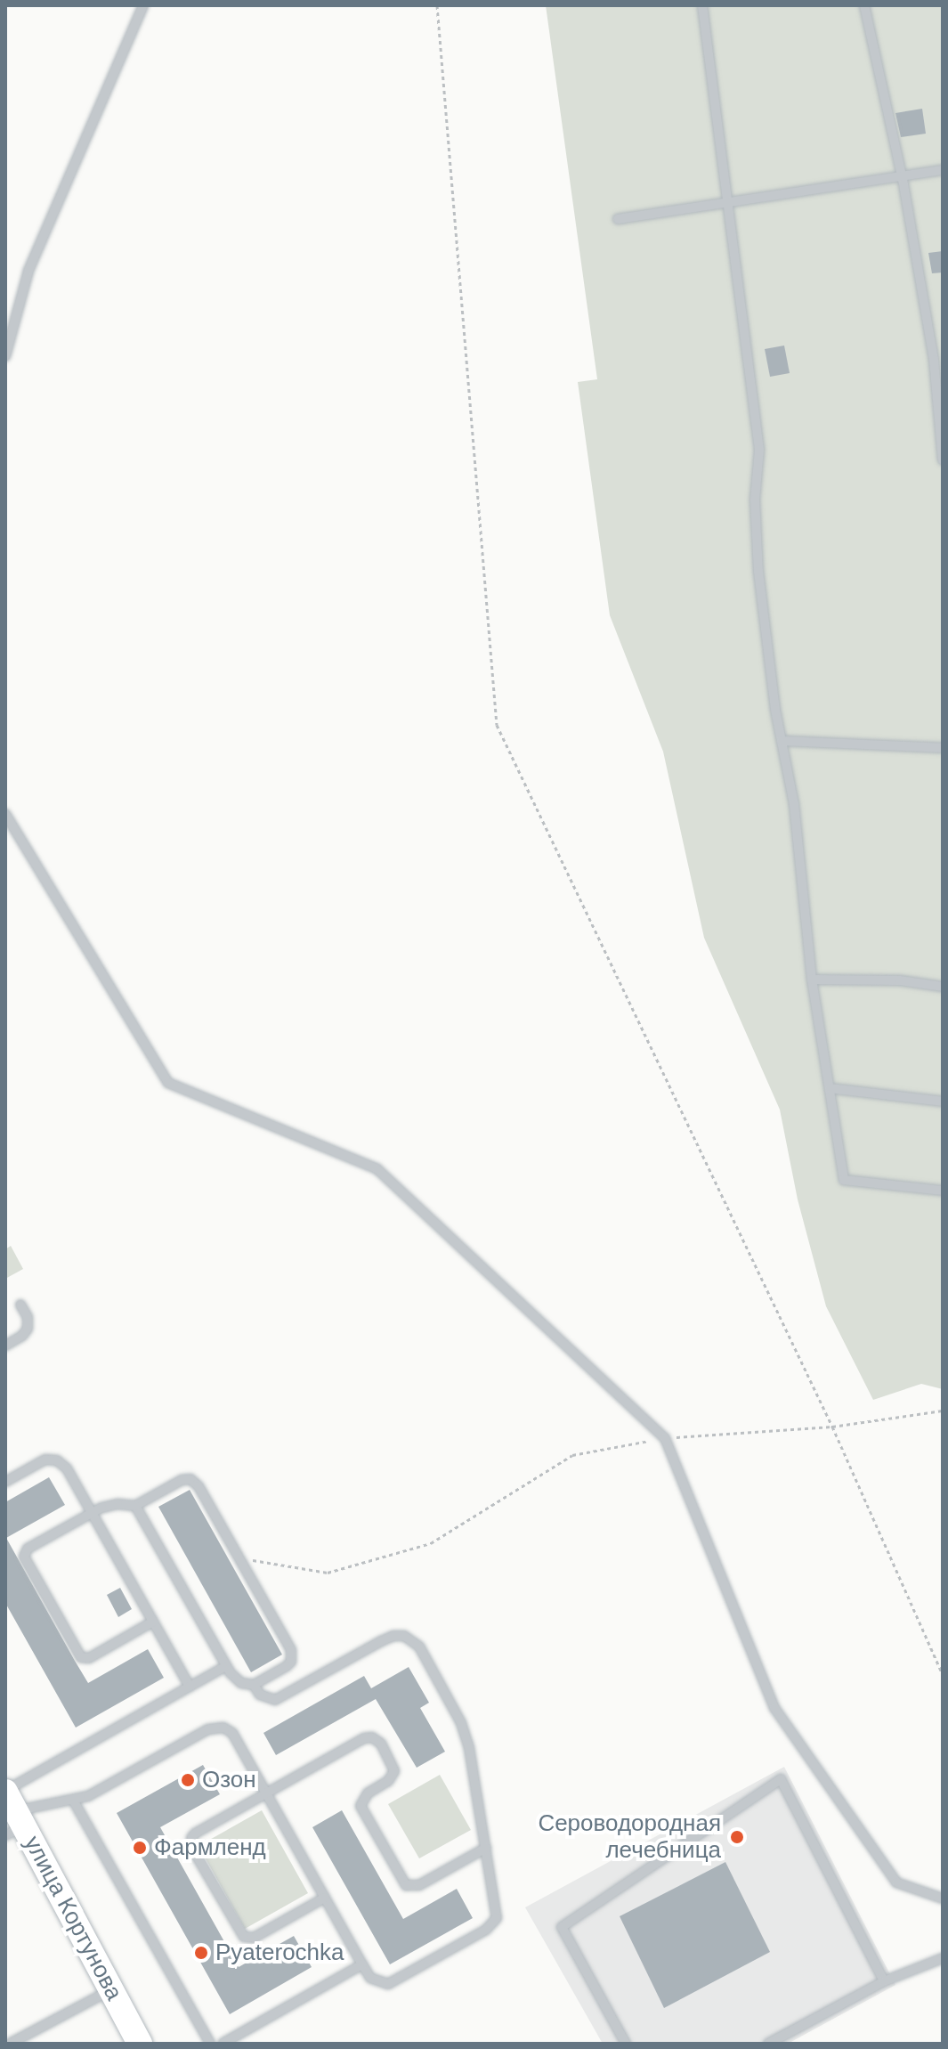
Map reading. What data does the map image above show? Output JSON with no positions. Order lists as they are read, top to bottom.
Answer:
{
  "streets": {
    "main road": ["улица Кортунова"]
  },
  "places": [
    "Озон",
    "Сероводородная лечебница",
    "Фармленд",
    "Pyaterochka"
  ]
}
